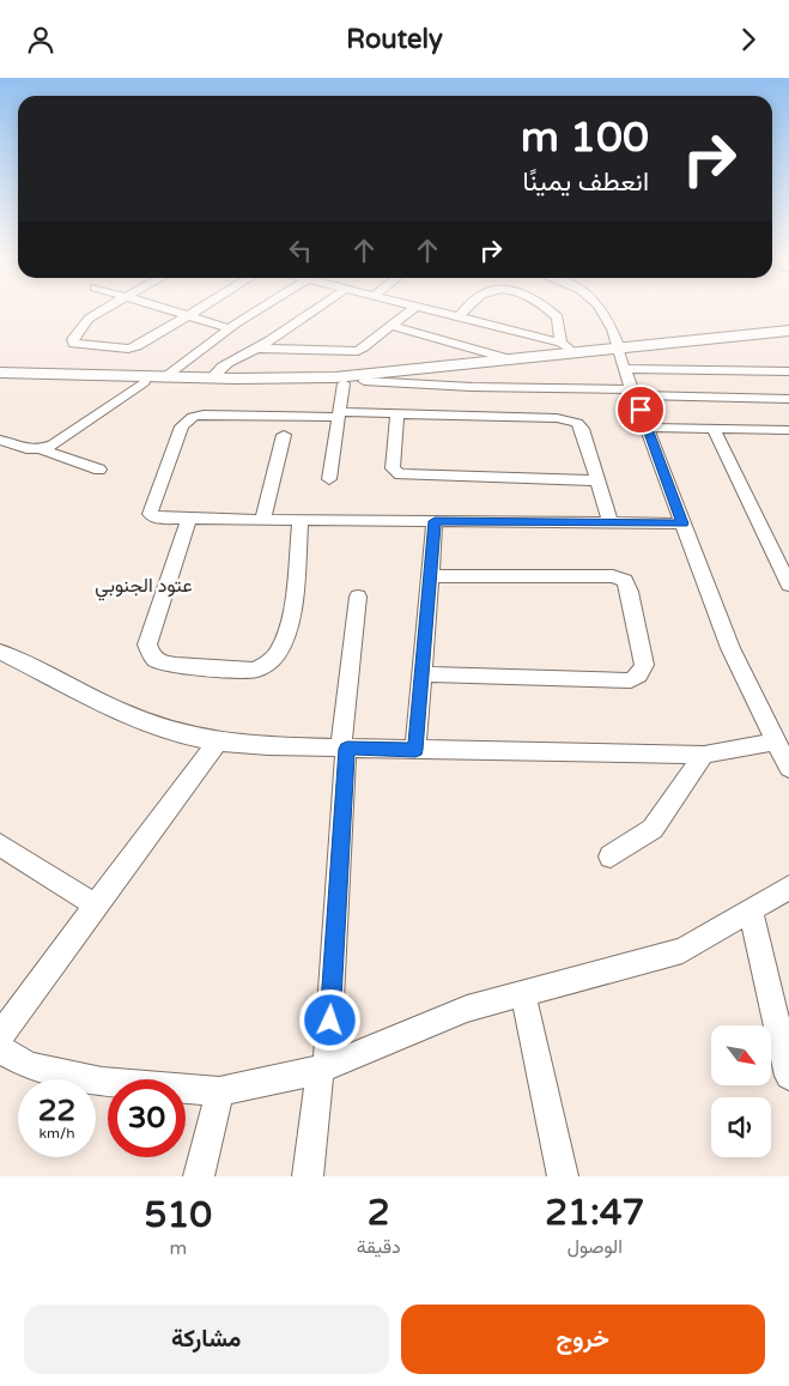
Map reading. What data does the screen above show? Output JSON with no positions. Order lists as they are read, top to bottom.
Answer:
{
  "districts": ["عتود الجنوبي"],
  "north": "bottom right",
  "page": {
    "header": "Routely",
    "turn": ["100 m", "انعطف يمينًا"],
    "speed": "22 km/h",
    "limit": "30",
    "eta": [
      "21:47",
      "الوصول",
      "2",
      "دقيقة",
      "510",
      "m"
    ],
    "buttons": ["خروج", "مشاركة"]
  }
}
